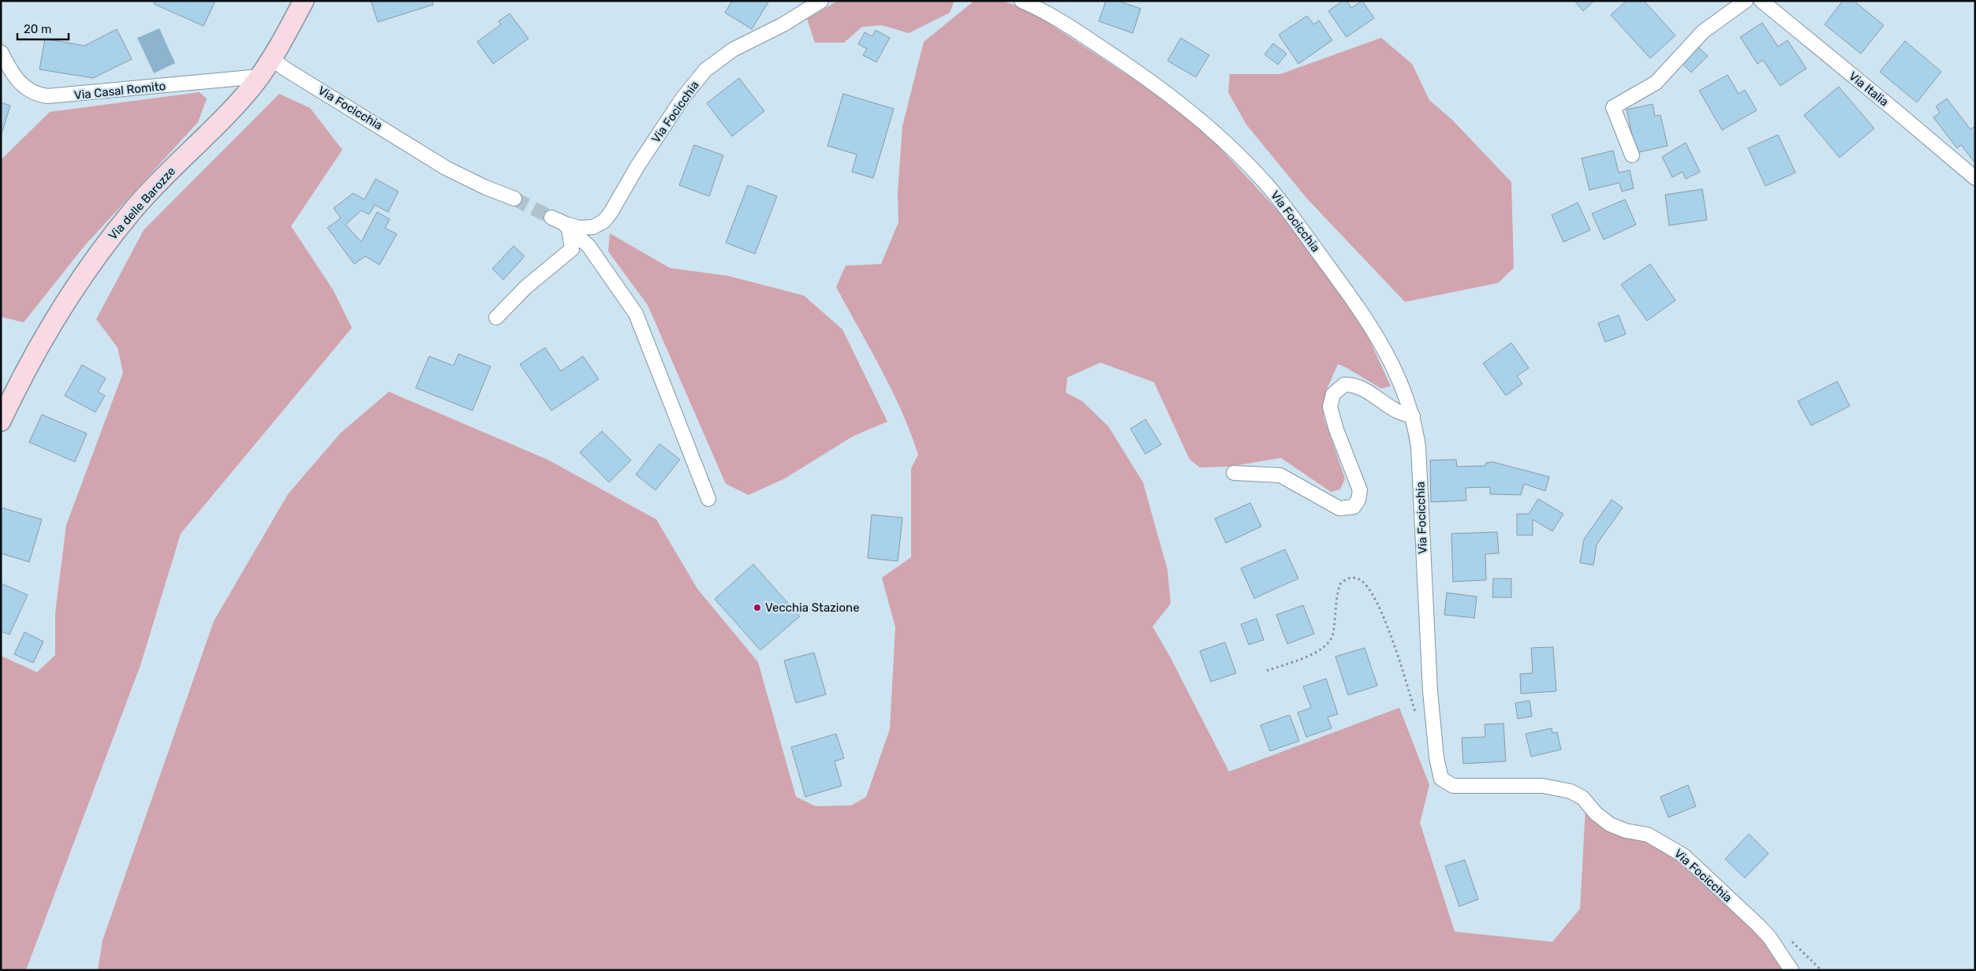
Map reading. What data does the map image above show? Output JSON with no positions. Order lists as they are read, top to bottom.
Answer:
{
  "streets": {
    "main road": ["Via delle Barozze"],
    "street": ["Via Italia", "Via Casal Romito", "Via Focicchia"]
  },
  "crossings": [
    ["Via Casal Romito", "Via delle Barozze"],
    ["Via Focicchia", "Via delle Barozze"]
  ],
  "places": ["Vecchia Stazione"],
  "scale_bar": "20 m"
}
